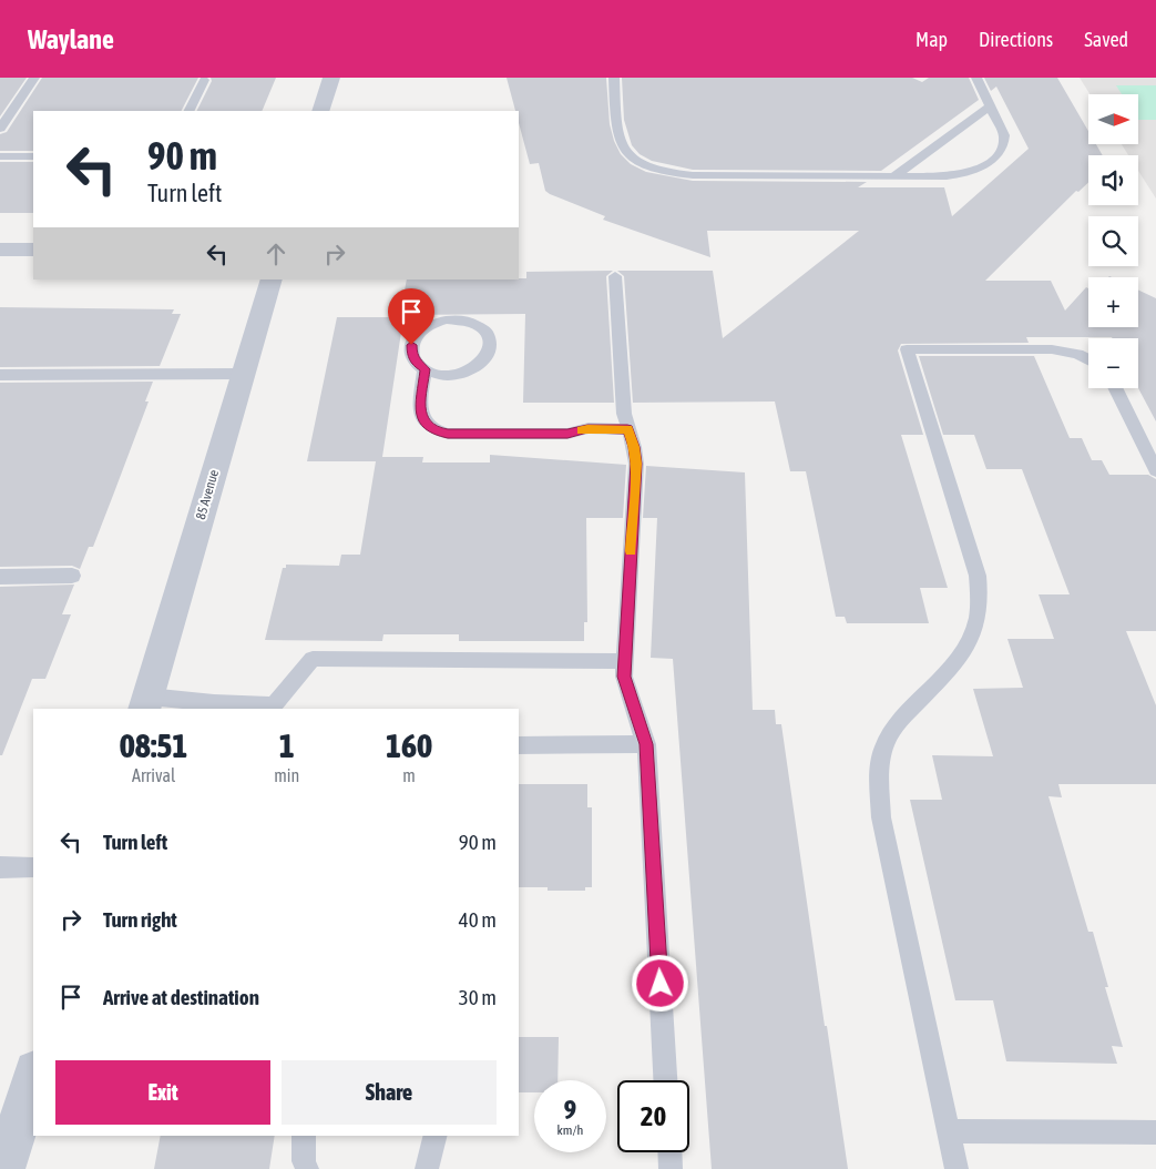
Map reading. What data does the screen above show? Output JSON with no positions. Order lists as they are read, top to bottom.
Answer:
{
  "streets": {
    "street": ["85 Avenue"]
  },
  "north": "right",
  "page": {
    "header": "Waylane",
    "nav": ["Map", "Directions", "Saved"],
    "map_buttons": ["+", "−"],
    "turn": ["90 m", "Turn left"],
    "eta": [
      "08:51",
      "Arrival",
      "1",
      "min",
      "160",
      "m"
    ],
    "list": [
      {
        "name": "Turn left",
        "value": "90 m"
      },
      {
        "name": "Turn right",
        "value": "40 m"
      },
      {
        "name": "Arrive at destination",
        "value": "30 m"
      }
    ],
    "buttons": ["Exit", "Share"],
    "speed": "9 km/h",
    "limit": "20"
  }
}
